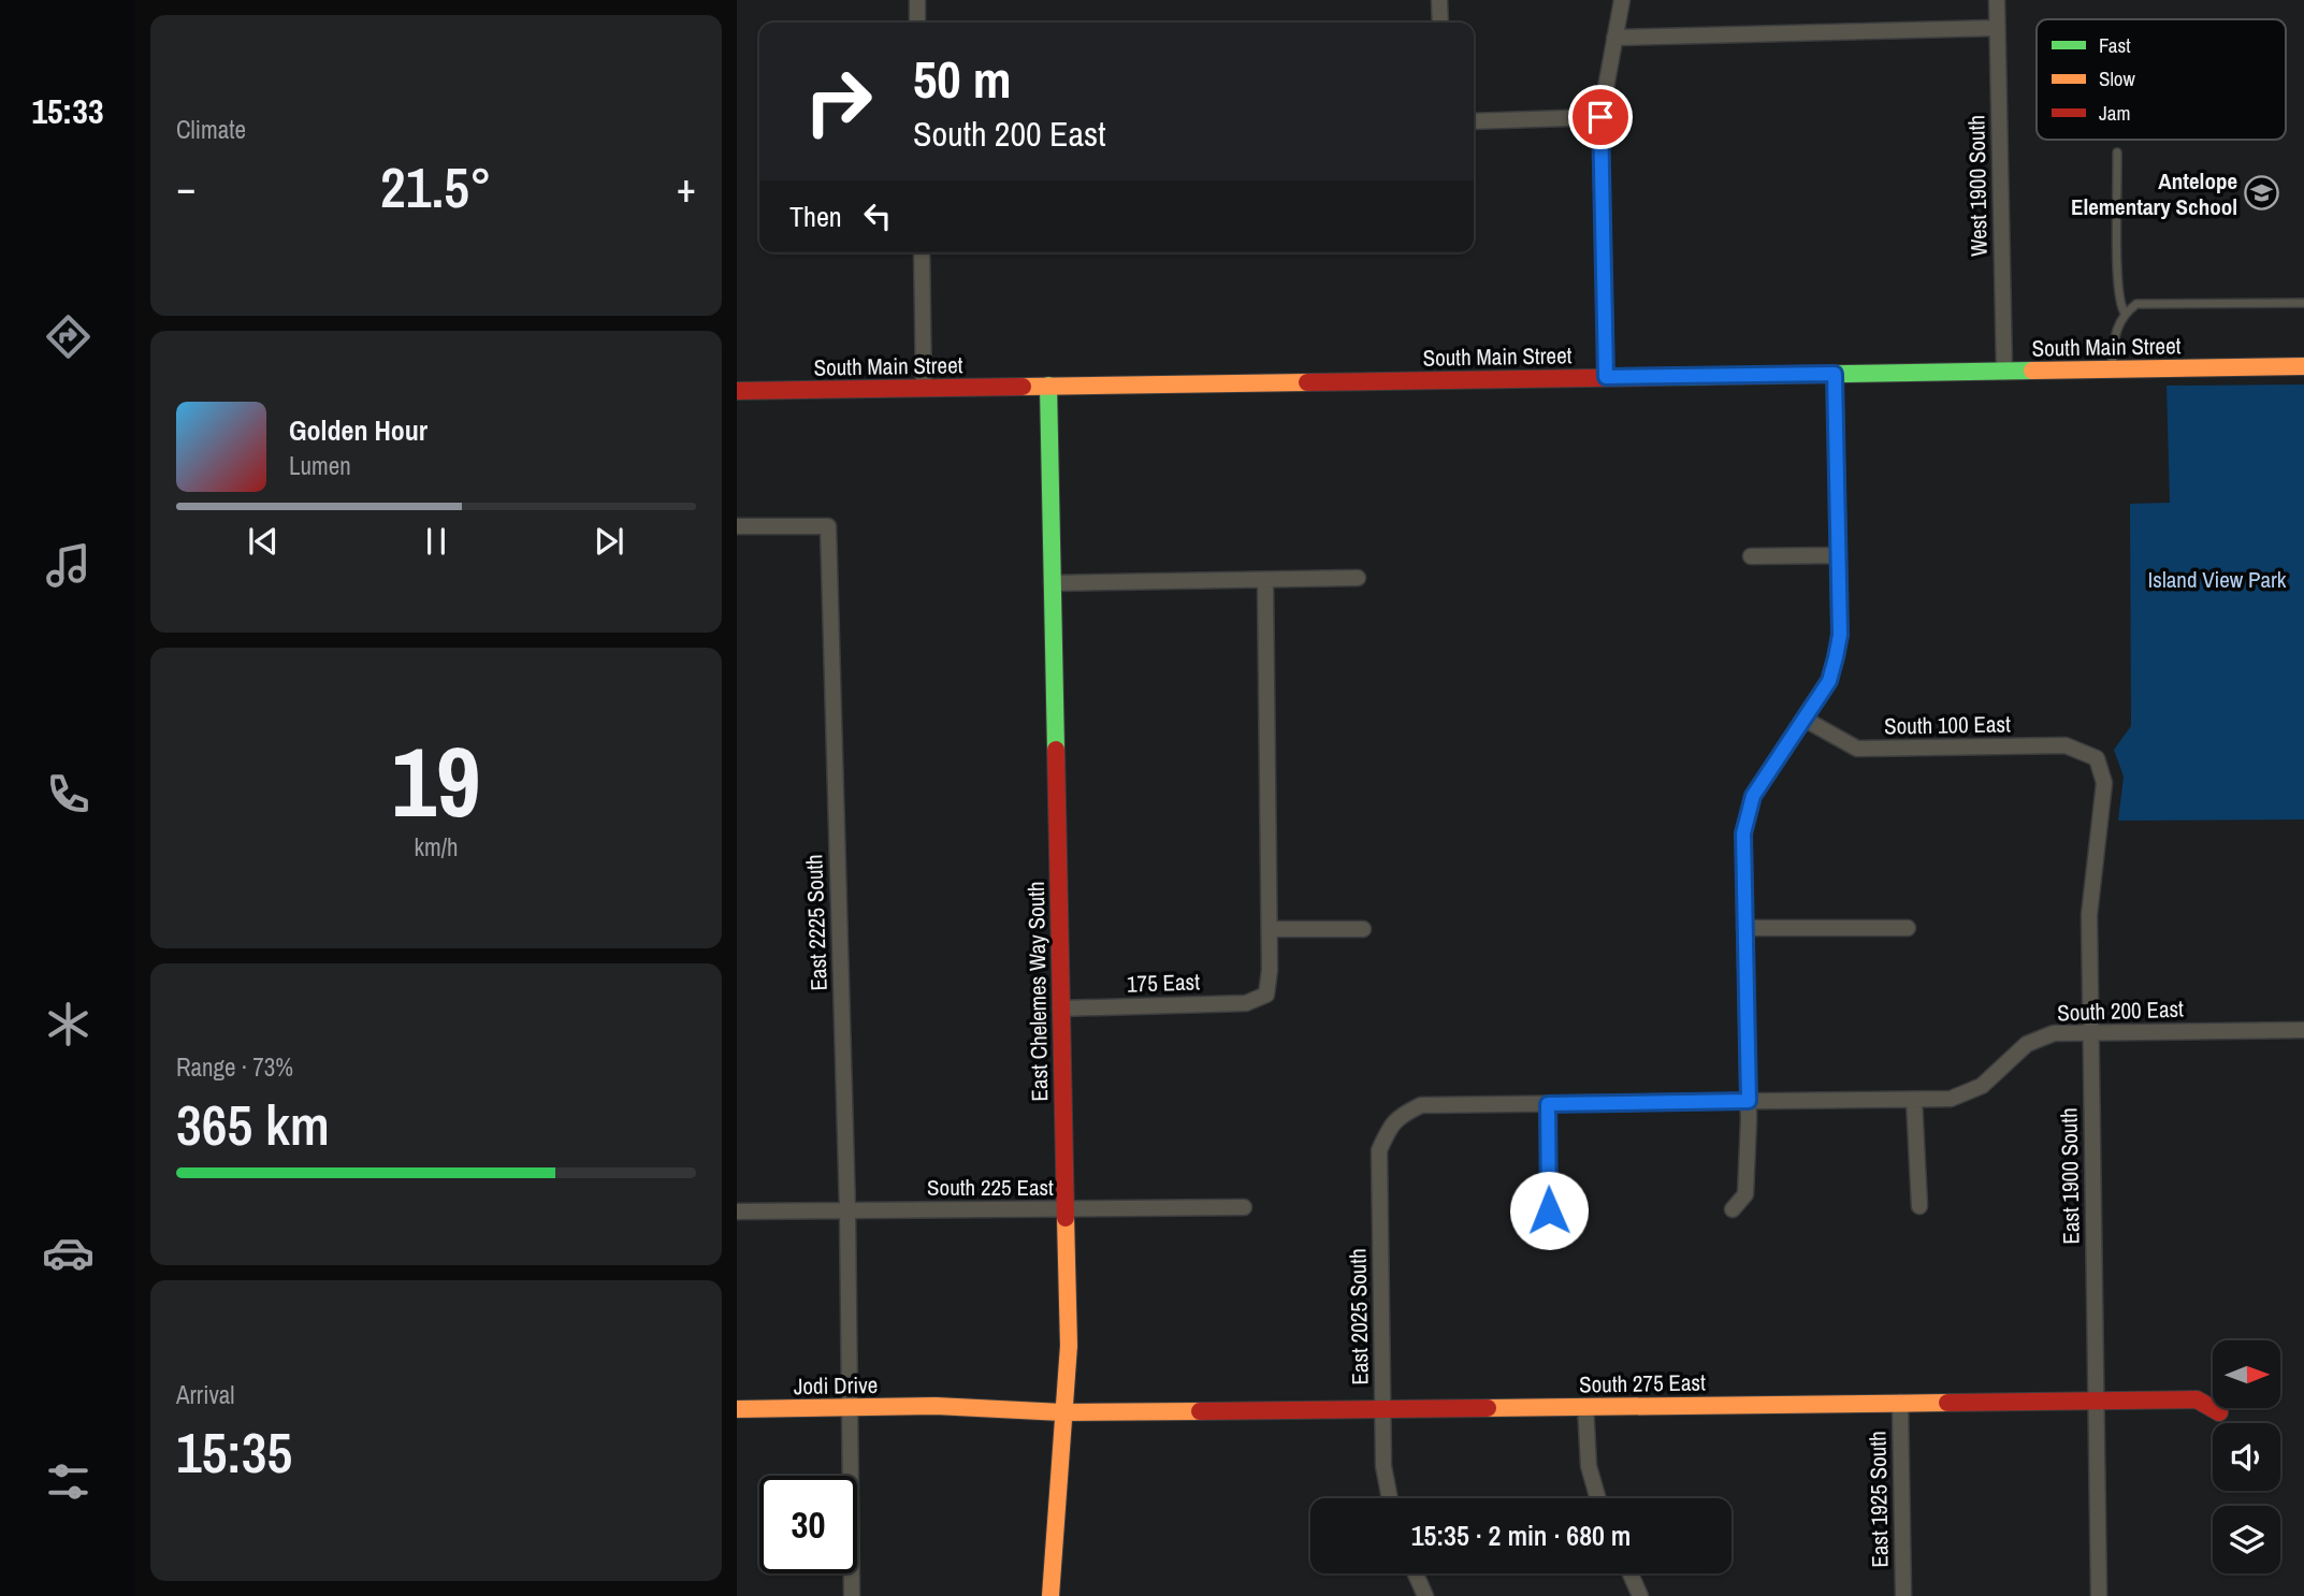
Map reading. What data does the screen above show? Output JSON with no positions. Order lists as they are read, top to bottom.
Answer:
{
  "streets": {
    "street": [
      "West 1900 South",
      "South Main Street",
      "South 100 East",
      "East 2225 South",
      "175 East",
      "East Chelemes Way South",
      "South 200 East",
      "East 1900 South",
      "South 225 East",
      "East 2025 South",
      "South 275 East",
      "Jodi Drive",
      "East 1925 South"
    ]
  },
  "crossings": [
    ["West 1900 South", "South Main Street"],
    ["South Main Street", "East Chelemes Way South"],
    ["South 100 East", "East 1900 South"],
    ["East 2225 South", "South 225 East"],
    ["East 2225 South", "Jodi Drive"],
    ["175 East", "East Chelemes Way South"],
    ["East Chelemes Way South", "South 225 East"],
    ["East Chelemes Way South", "South 275 East"],
    ["East Chelemes Way South", "Jodi Drive"],
    ["South 200 East", "East 1900 South"],
    ["South 200 East", "East 2025 South"],
    ["East 1900 South", "South 275 East"],
    ["East 2025 South", "South 275 East"],
    ["South 275 East", "Jodi Drive"],
    ["South 275 East", "East 1925 South"]
  ],
  "parks": ["Island View Park"],
  "places": {
    "school or university": ["Antelope Elementary School"]
  },
  "legend": ["Fast", "Slow", "Jam"],
  "north": "right",
  "page": {
    "tabs": "15:33",
    "tile": [
      "Climate",
      ["19", "km/h"],
      ["Range · 73%", "365 km"],
      ["Arrival", "15:35"]
    ],
    "turn": ["50 m", "South 200 East"],
    "heat": ["−", "21.5°", "+"],
    "then": "Then",
    "song": ["Golden Hour", "Lumen"],
    "limit": "30",
    "trip": "15:35 · 2 min · 680 m"
  }
}
